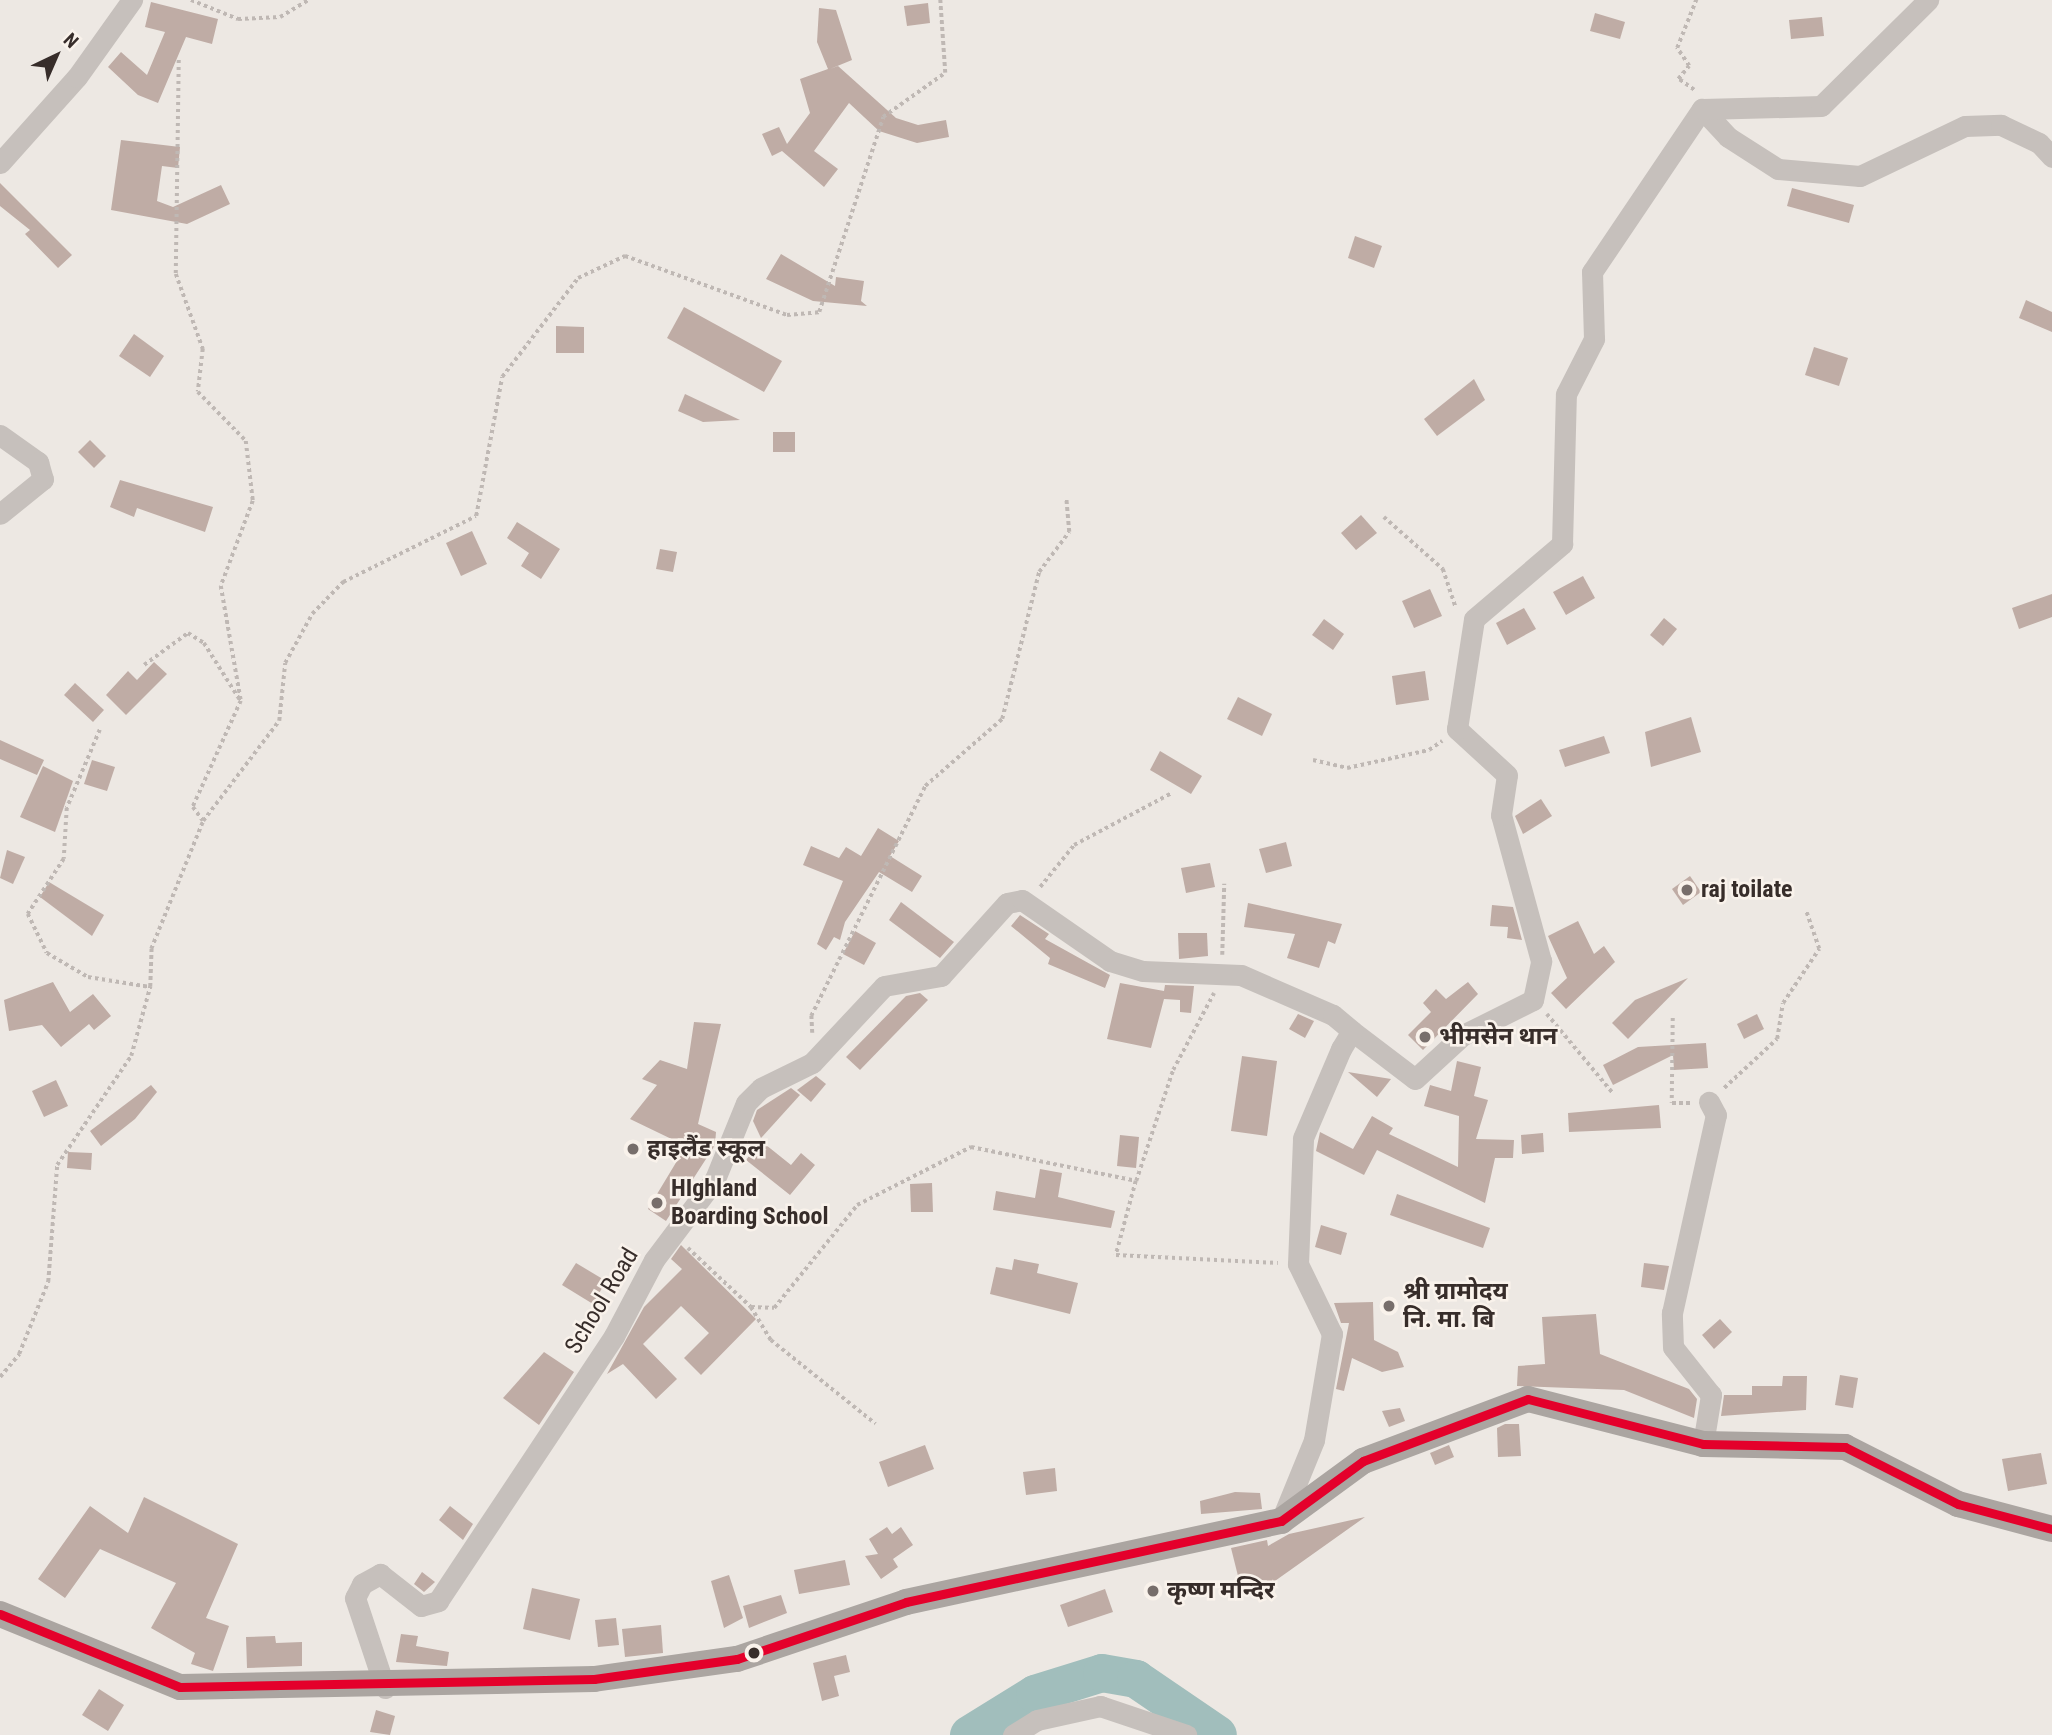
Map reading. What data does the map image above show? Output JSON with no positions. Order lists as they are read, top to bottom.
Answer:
{
  "streets": {
    "street": ["School Road"]
  },
  "places": [
    "raj toilate",
    "भीमसेन थान",
    "हाइलैंड स्कूल",
    "HIghland Boarding School",
    "श्री ग्रामोदय नि. मा. बि",
    "कृष्ण मन्दिर"
  ],
  "north": "top right"
}
